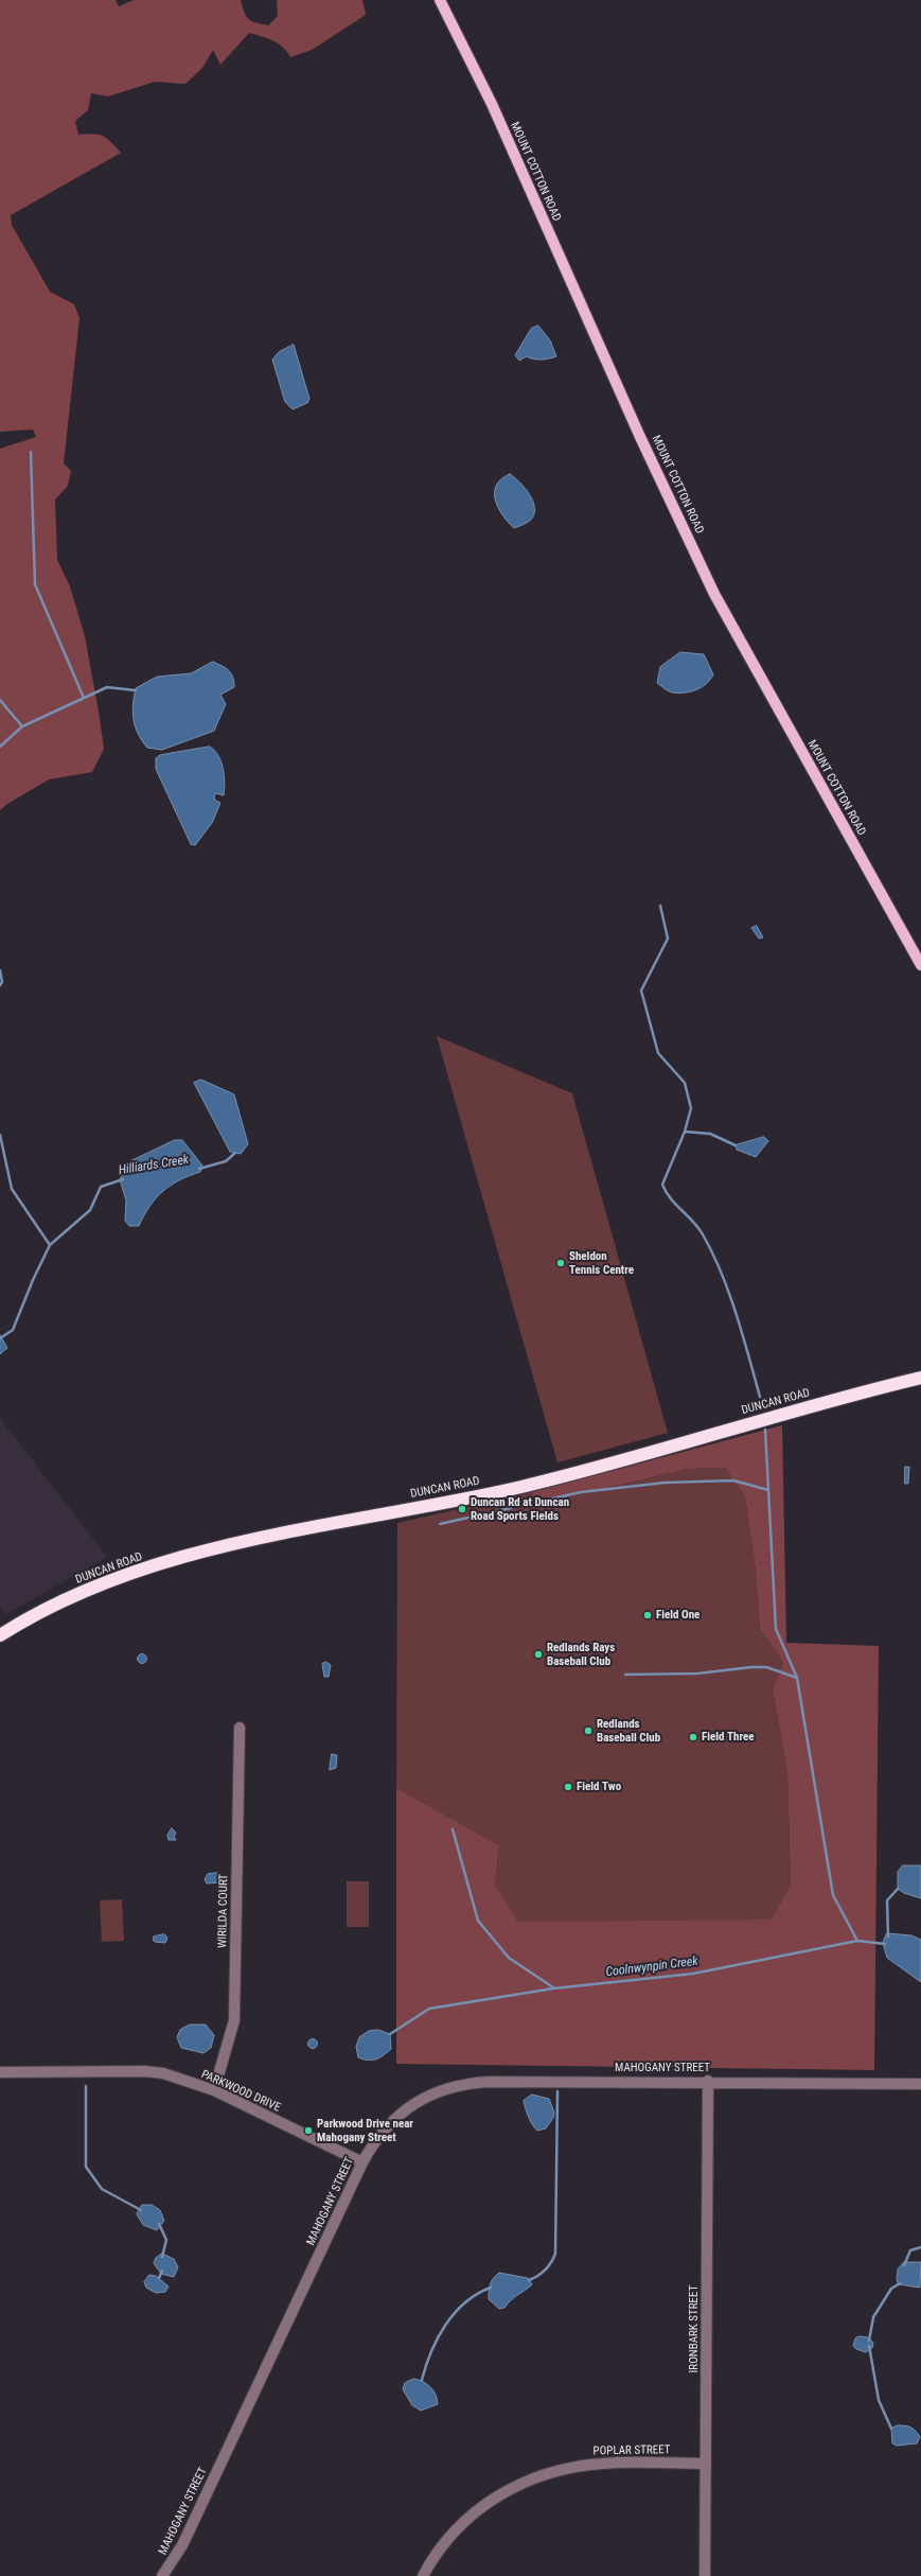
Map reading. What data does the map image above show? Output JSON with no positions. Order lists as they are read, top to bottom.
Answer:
{
  "streets": {
    "highway": ["DUNCAN ROAD"],
    "main road": ["MOUNT COTTON ROAD"],
    "street": [
      "WIRILDA COURT",
      "MAHOGANY STREET",
      "PARKWOOD DRIVE",
      "IRONBARK STREET",
      "POPLAR STREET"
    ]
  },
  "crossings": [
    ["WIRILDA COURT", "PARKWOOD DRIVE"],
    ["MAHOGANY STREET", "PARKWOOD DRIVE"],
    ["MAHOGANY STREET", "IRONBARK STREET"],
    ["IRONBARK STREET", "POPLAR STREET"]
  ],
  "water": ["Hilliards Creek", "Coolnwynpin Creek"],
  "places": [
    "Sheldon Tennis Centre",
    "Duncan Rd at Duncan Road Sports Fields",
    "Field One",
    "Redlands Rays Baseball Club",
    "Redlands Baseball Club",
    "Field Three",
    "Field Two",
    "Parkwood Drive near Mahogany Street"
  ]
}
